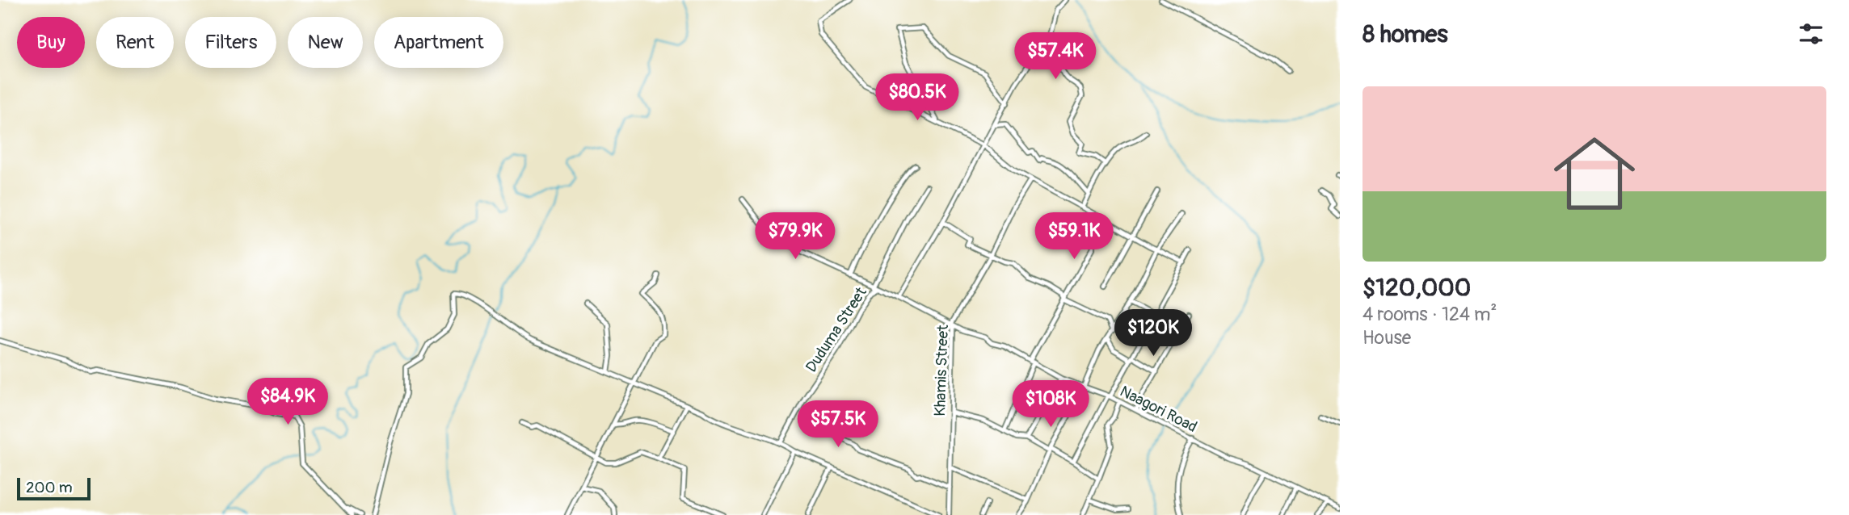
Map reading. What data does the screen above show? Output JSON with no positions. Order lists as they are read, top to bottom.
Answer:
{
  "streets": {
    "street": ["Duduma Street", "Khamis Street", "Naagori Road"]
  },
  "crossings": [
    ["Duduma Street", "Naagori Road"],
    ["Khamis Street", "Naagori Road"]
  ],
  "scale_bar": "200 m",
  "page": {
    "heading": "8 homes",
    "chip": [
      "Buy",
      "Rent",
      "Filters",
      "New",
      "Apartment"
    ],
    "price": [
      "$57.4K",
      "$80.5K",
      "$79.9K",
      "$59.1K",
      "$120K",
      "$84.9K",
      "$108K",
      "$57.5K"
    ],
    "list": [
      {
        "name": "$120,000",
        "note": "4 rooms · 124 m² · House"
      }
    ],
    "scale": "200 m"
  }
}
